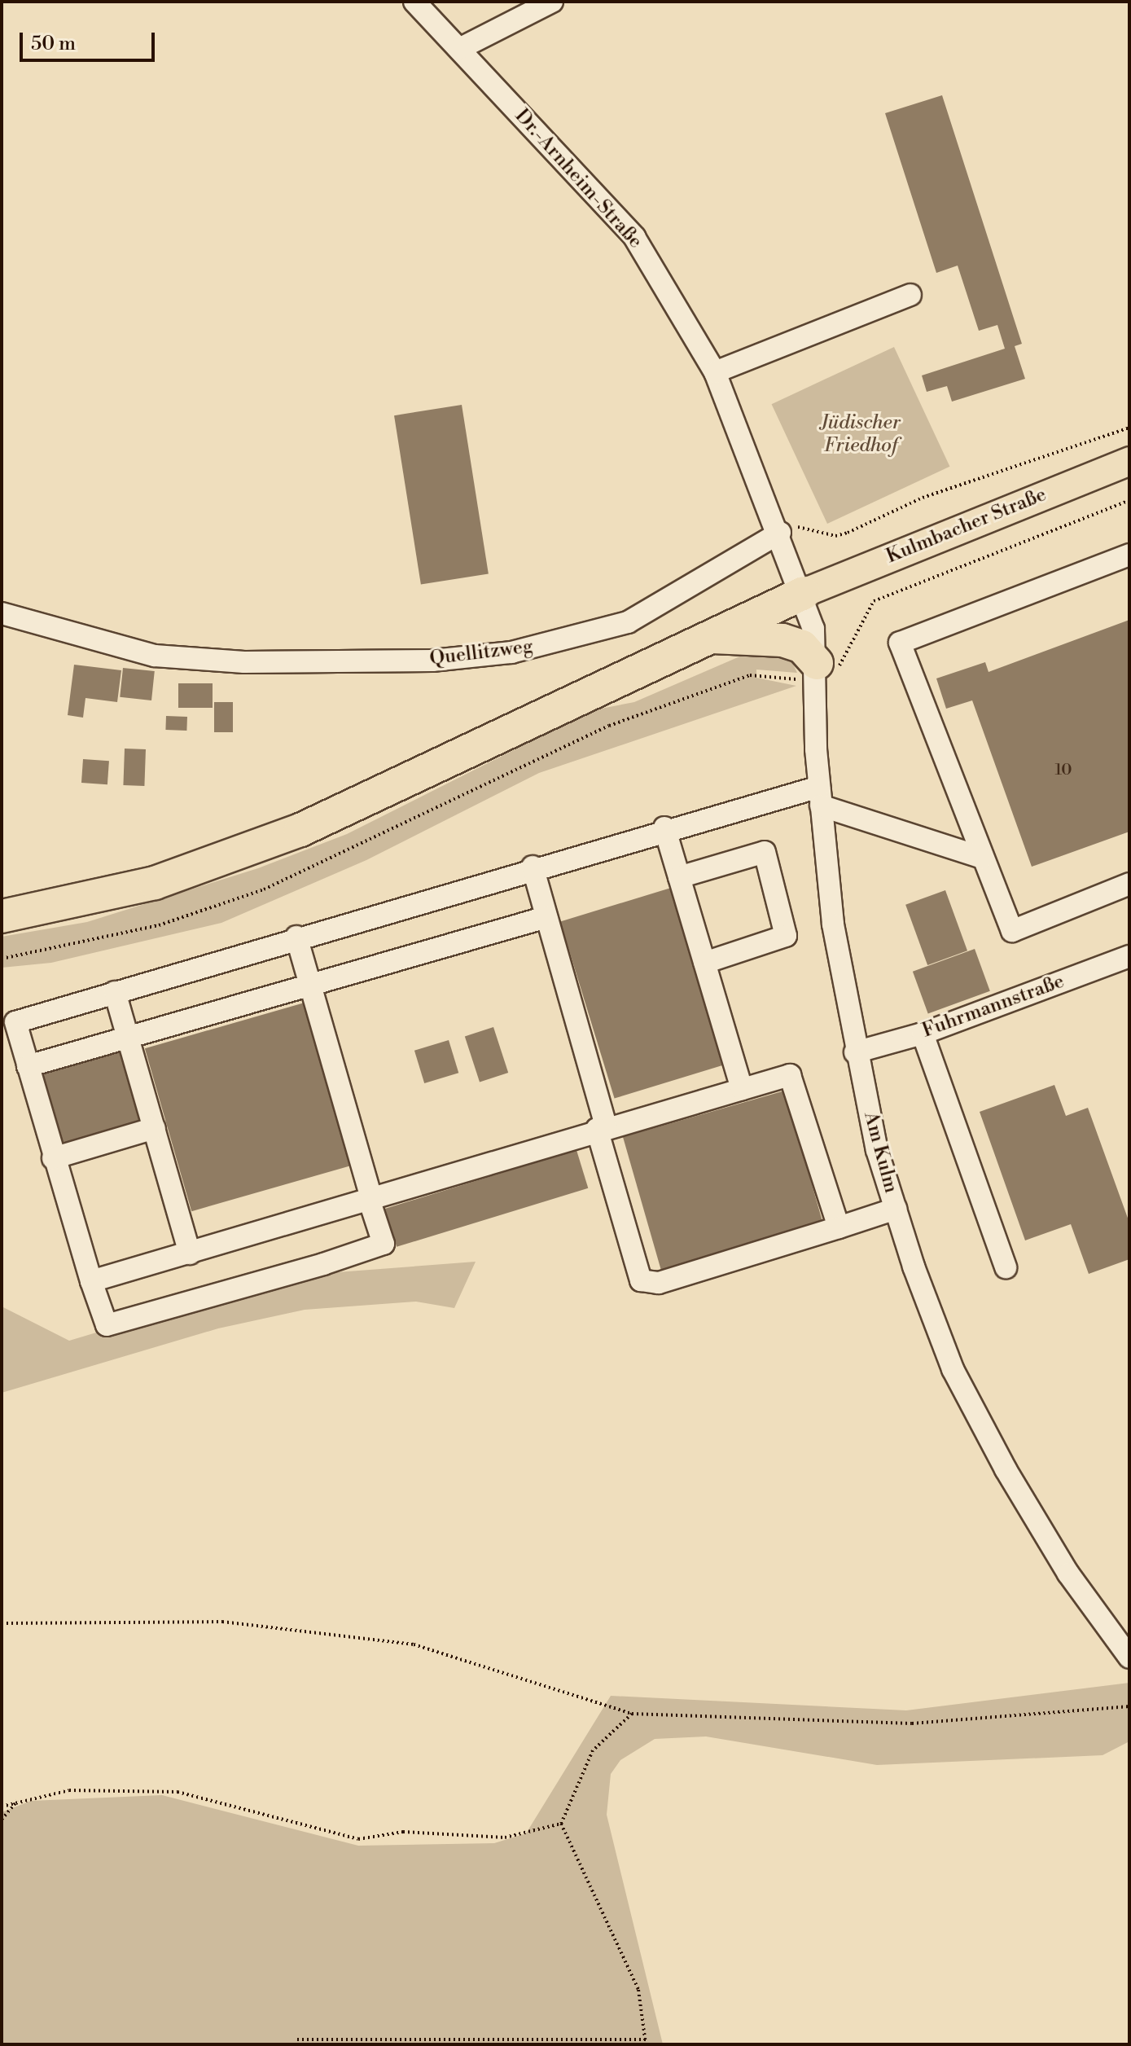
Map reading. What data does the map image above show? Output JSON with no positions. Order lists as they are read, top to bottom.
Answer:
{
  "streets": {
    "main road": ["Kulmbacher Straße"],
    "street": [
      "Dr.-Arnheim-Straße",
      "Quellitzweg",
      "Fuhrmannstraße",
      "Am Kulm"
    ]
  },
  "crossings": [
    ["Dr.-Arnheim-Straße", "Kulmbacher Straße"],
    ["Dr.-Arnheim-Straße", "Quellitzweg"],
    ["Dr.-Arnheim-Straße", "Am Kulm"],
    ["Kulmbacher Straße", "Am Kulm"],
    ["Fuhrmannstraße", "Am Kulm"]
  ],
  "parks": ["Jüdischer Friedhof"],
  "house_numbers": ["10"],
  "scale_bar": "50 m"
}
